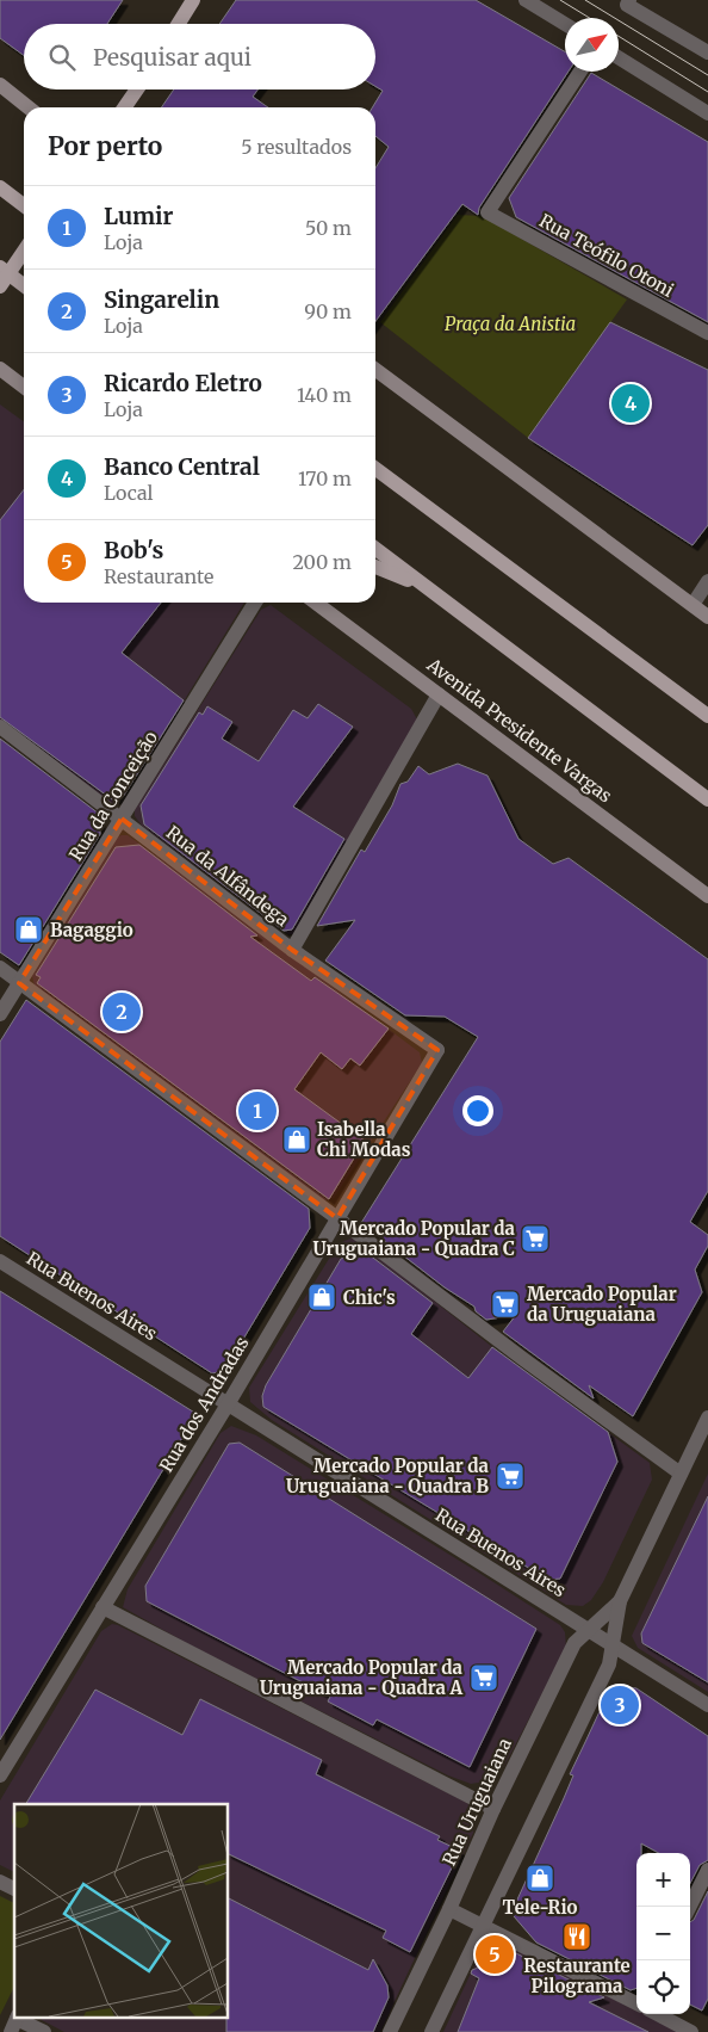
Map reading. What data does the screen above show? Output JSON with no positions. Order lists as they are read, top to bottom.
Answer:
{
  "streets": {
    "main road": ["Avenida Presidente Vargas"],
    "street": [
      "Rua Teófilo Otoni",
      "Rua da Conceição",
      "Rua da Alfândega",
      "Rua Buenos Aires",
      "Rua dos Andradas",
      "Rua Uruguaiana"
    ]
  },
  "crossings": [
    ["Rua da Conceição", "Rua da Alfândega"],
    ["Rua da Alfândega", "Rua dos Andradas"],
    ["Rua Buenos Aires", "Rua dos Andradas"],
    ["Rua Buenos Aires", "Rua Uruguaiana"]
  ],
  "parks": ["Praça da Anistia"],
  "places": {
    "shop": [
      "Bagaggio",
      "Isabella Chi Modas",
      "Chic's",
      "Tele-Rio"
    ],
    "supermarket": [
      "Mercado Popular da Uruguaiana - Quadra C",
      "Mercado Popular da Uruguaiana",
      "Mercado Popular da Uruguaiana - Quadra B",
      "Mercado Popular da Uruguaiana - Quadra A"
    ],
    "restaurant": ["Restaurante Pilograma"]
  },
  "north": "top right",
  "page": {
    "search": "Pesquisar aqui",
    "heading": ["Por perto", "5 resultados"],
    "list": [
      {
        "mark": "1",
        "name": "Lumir",
        "note": "Loja",
        "value": "50 m"
      },
      {
        "mark": "2",
        "name": "Singarelin",
        "note": "Loja",
        "value": "90 m"
      },
      {
        "mark": "3",
        "name": "Ricardo Eletro",
        "note": "Loja",
        "value": "140 m"
      },
      {
        "mark": "4",
        "name": "Banco Central",
        "note": "Local",
        "value": "170 m"
      },
      {
        "mark": "5",
        "name": "Bob's",
        "note": "Restaurante",
        "value": "200 m"
      }
    ],
    "pins": [
      "4",
      "2",
      "1",
      "3",
      "5"
    ],
    "map_buttons": ["+", "−"]
  }
}
